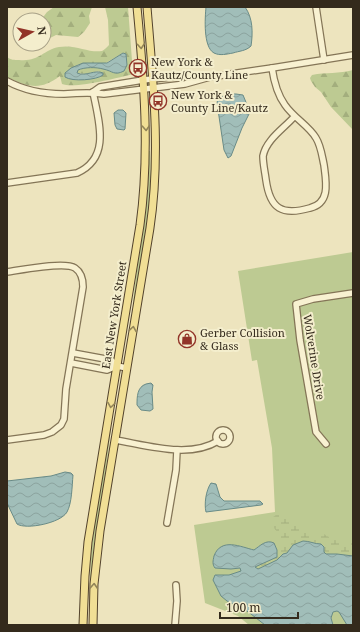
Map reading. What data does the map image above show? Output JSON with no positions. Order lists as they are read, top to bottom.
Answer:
{
  "streets": {
    "main road": ["East New York Street"],
    "street": ["Wolverine Drive"]
  },
  "places": {
    "bus stop": ["New York & Kautz/County Line", "New York & County Line/Kautz"],
    "shop": ["Gerber Collision & Glass"]
  },
  "scale_bar": "100 m",
  "north": "right"
}
